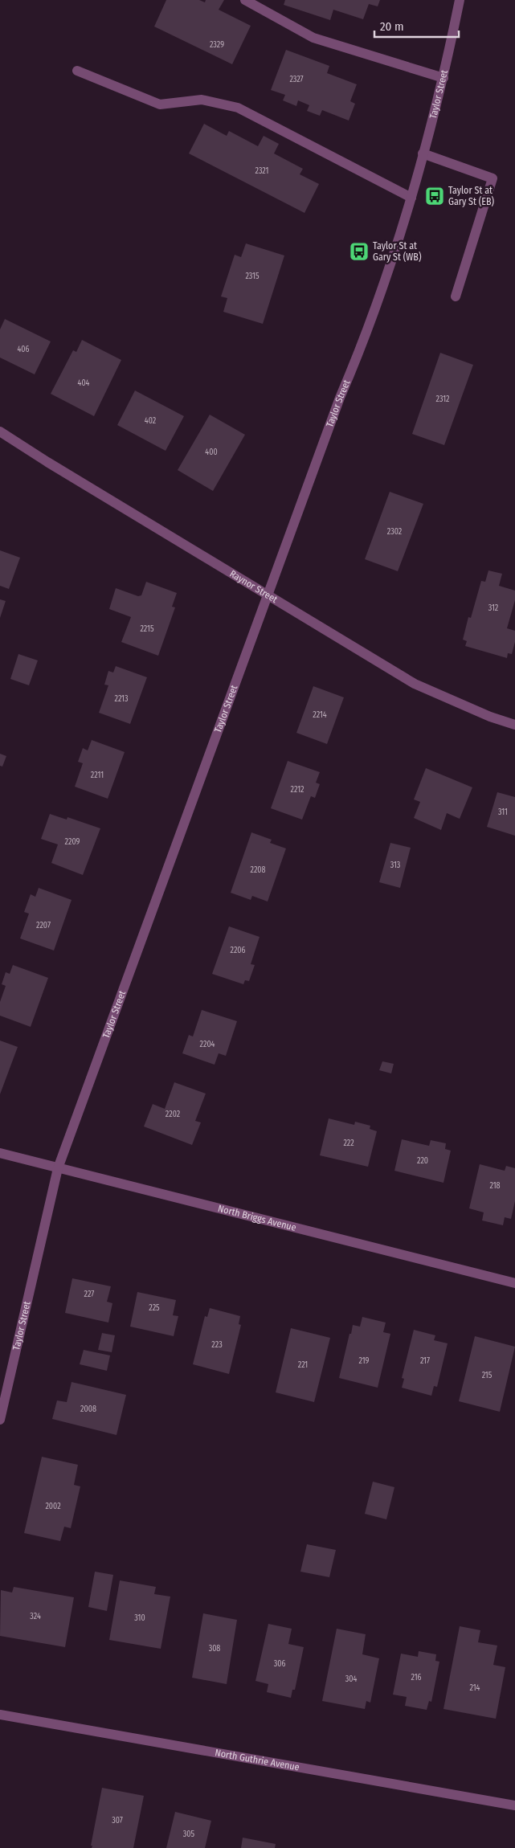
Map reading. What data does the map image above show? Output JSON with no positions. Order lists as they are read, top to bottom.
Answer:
{
  "streets": {
    "street": [
      "Taylor Street",
      "Raynor Street",
      "North Briggs Avenue",
      "North Guthrie Avenue"
    ]
  },
  "crossings": [
    ["Taylor Street", "Raynor Street"],
    ["Taylor Street", "North Briggs Avenue"]
  ],
  "places": {
    "bus stop": ["Taylor St at Gary St (EB)", "Taylor St at Gary St (WB)"]
  },
  "house_numbers": [
    "2329",
    "2327",
    "2321",
    "2315",
    "406",
    "404",
    "2312",
    "402",
    "400",
    "2302",
    "312",
    "2215",
    "2213",
    "2214",
    "2211",
    "2212",
    "311",
    "2209",
    "313",
    "2208",
    "2207",
    "2206",
    "2204",
    "2202",
    "222",
    "220",
    "218",
    "227",
    "225",
    "223",
    "219",
    "217",
    "221",
    "215",
    "2008",
    "2002",
    "324",
    "310",
    "308",
    "306",
    "216",
    "304",
    "214",
    "307",
    "305"
  ],
  "scale_bar": "20 m"
}
